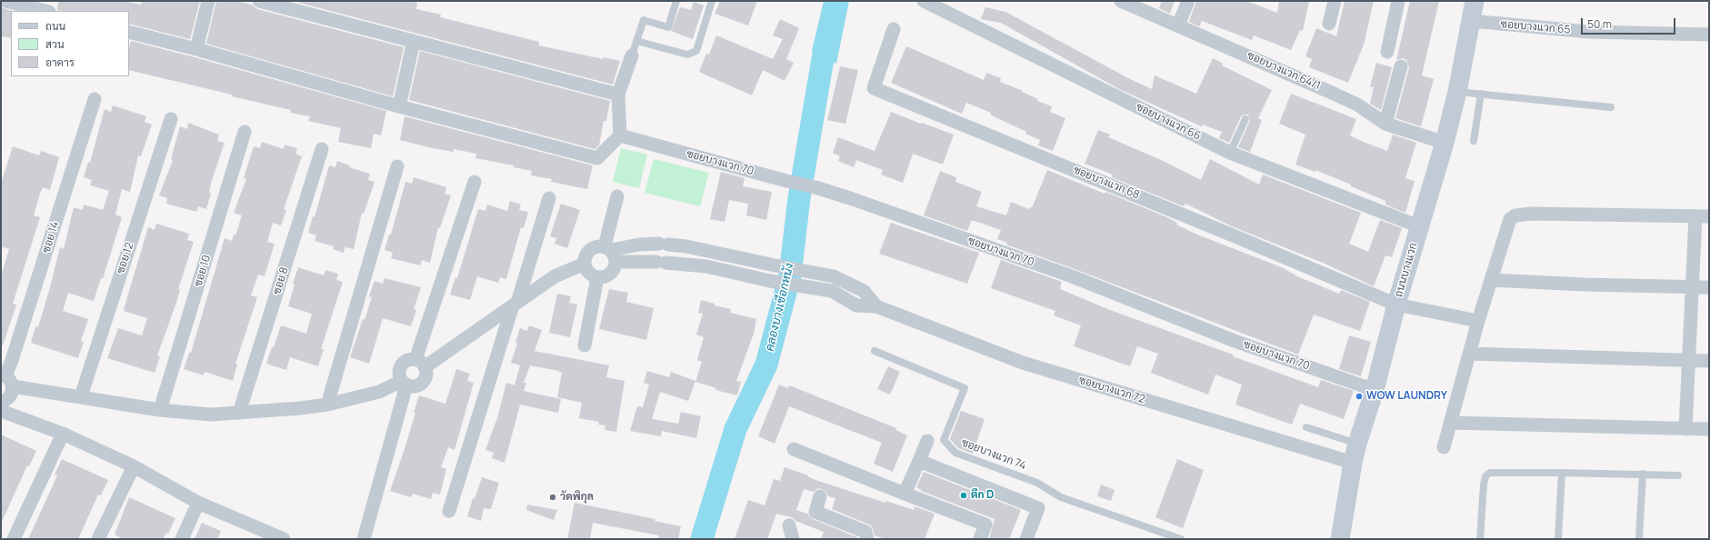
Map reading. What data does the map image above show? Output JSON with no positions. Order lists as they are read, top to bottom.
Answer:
{
  "streets": {
    "main road": ["ถนนบางแวก"],
    "street": [
      "ซอยบางแวก 65",
      "ซอยบางแวก 64/1",
      "ซอยบางแวก 66",
      "ซอยบางแวก 70",
      "ซอยบางแวก 68",
      "ซอย 14",
      "ซอย 12",
      "ซอย 10",
      "ซอย 8",
      "ซอยบางแวก 72"
    ],
    "lane": ["ซอยบางแวก 74"]
  },
  "crossings": [
    ["ซอยบางแวก 65", "ถนนบางแวก"],
    ["ซอยบางแวก 64/1", "ถนนบางแวก"],
    ["ซอยบางแวก 66", "ถนนบางแวก"],
    ["ซอยบางแวก 70", "ถนนบางแวก"],
    ["ซอยบางแวก 68", "ถนนบางแวก"],
    ["ถนนบางแวก", "ซอยบางแวก 72"]
  ],
  "water": ["คลองบางเชือกหนัง"],
  "places": ["WOW LAUNDRY", "ตึก D", "วัดพิกุล"],
  "legend": ["ถนน", "สวน", "อาคาร"],
  "scale_bar": "50 m"
}
